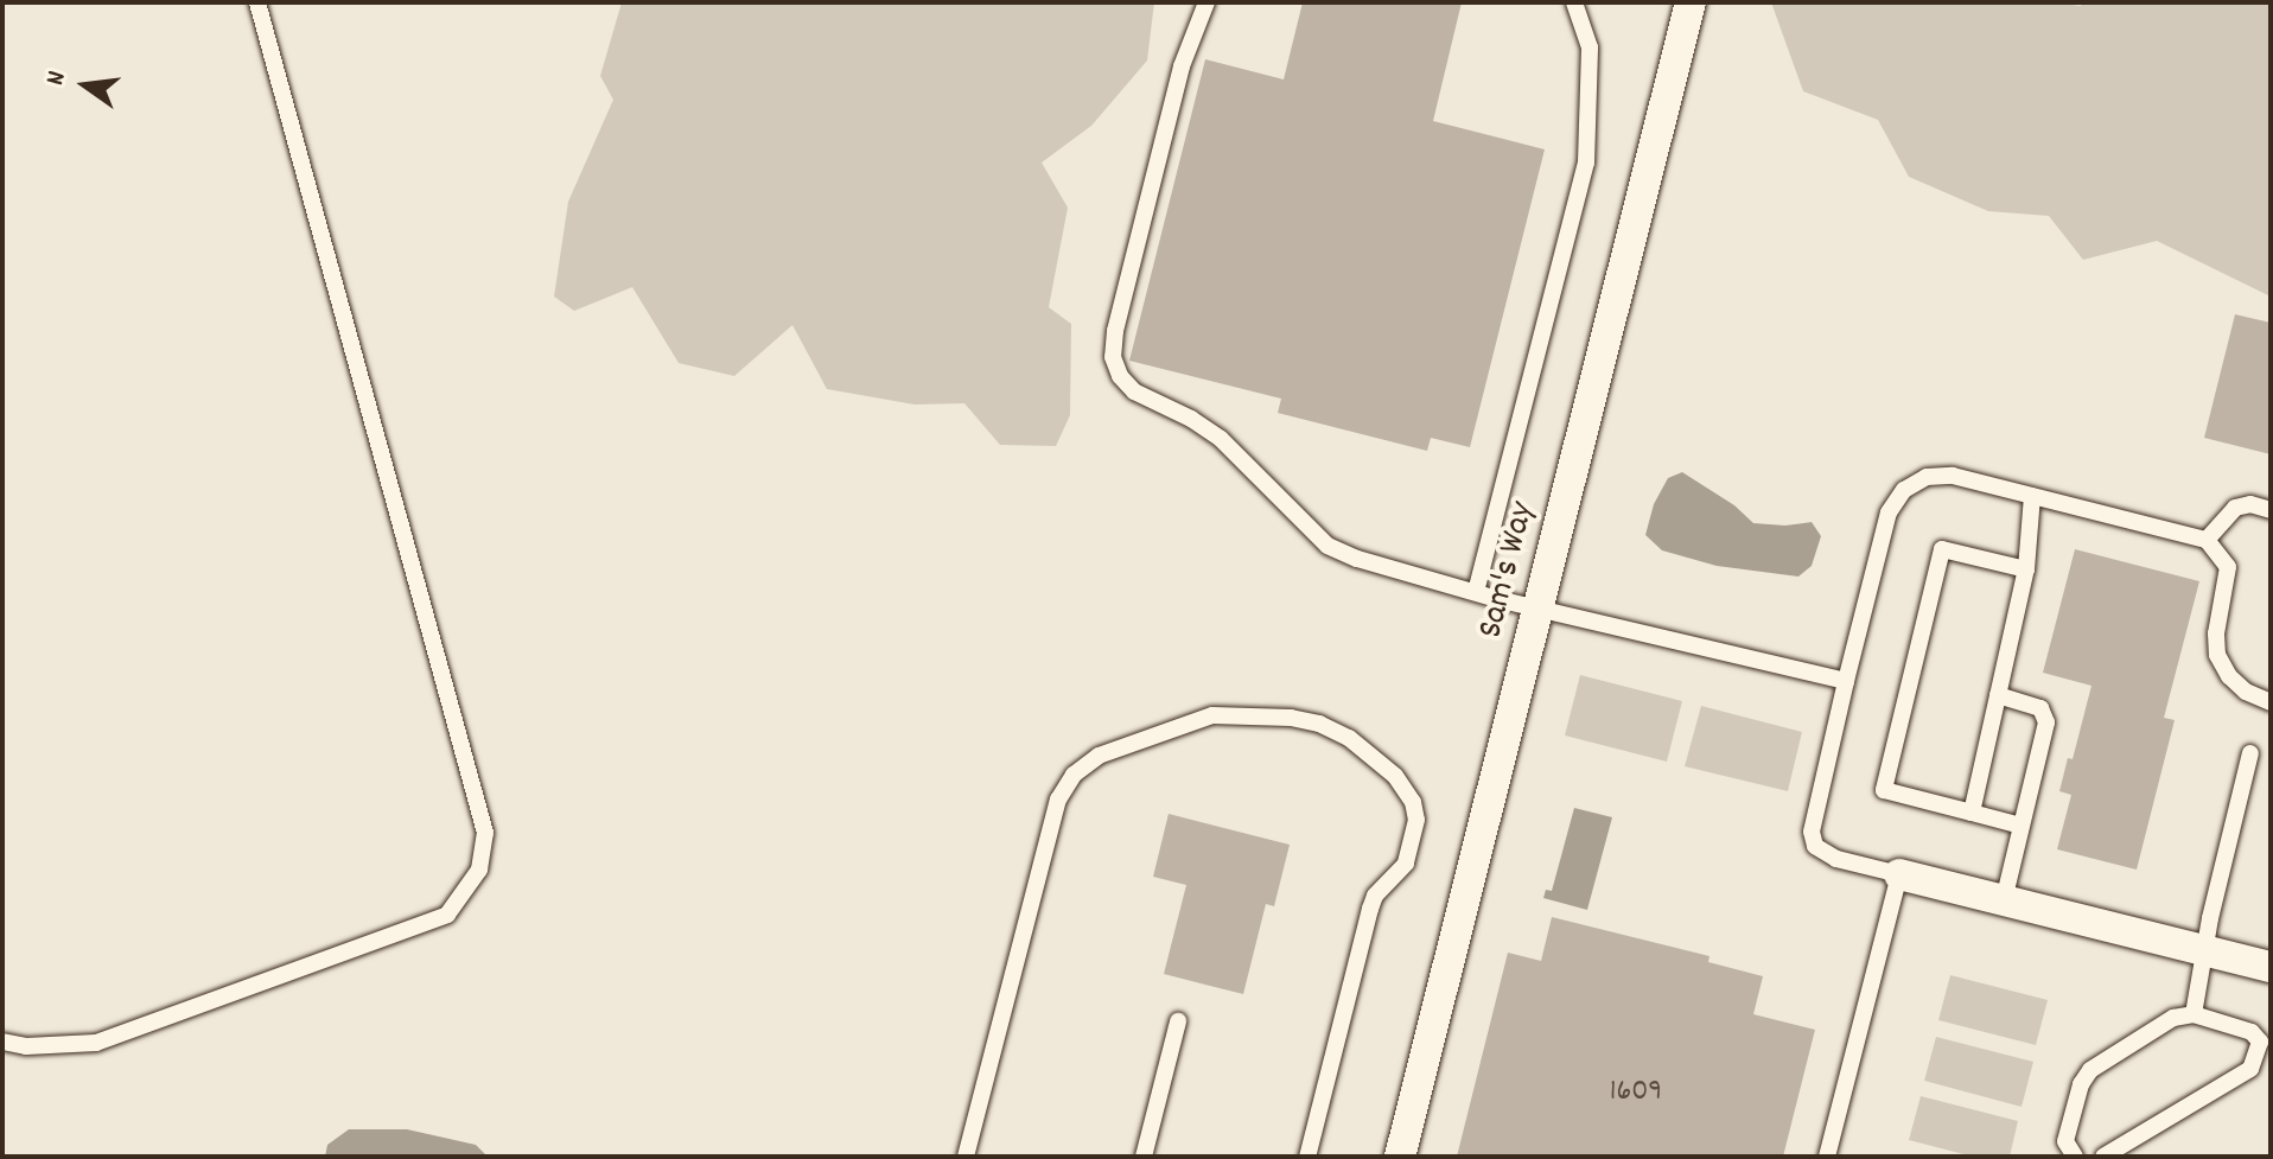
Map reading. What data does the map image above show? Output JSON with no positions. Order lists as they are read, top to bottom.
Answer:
{
  "streets": {
    "street": ["Sam's Way"]
  },
  "house_numbers": ["1609"],
  "north": "left"
}
